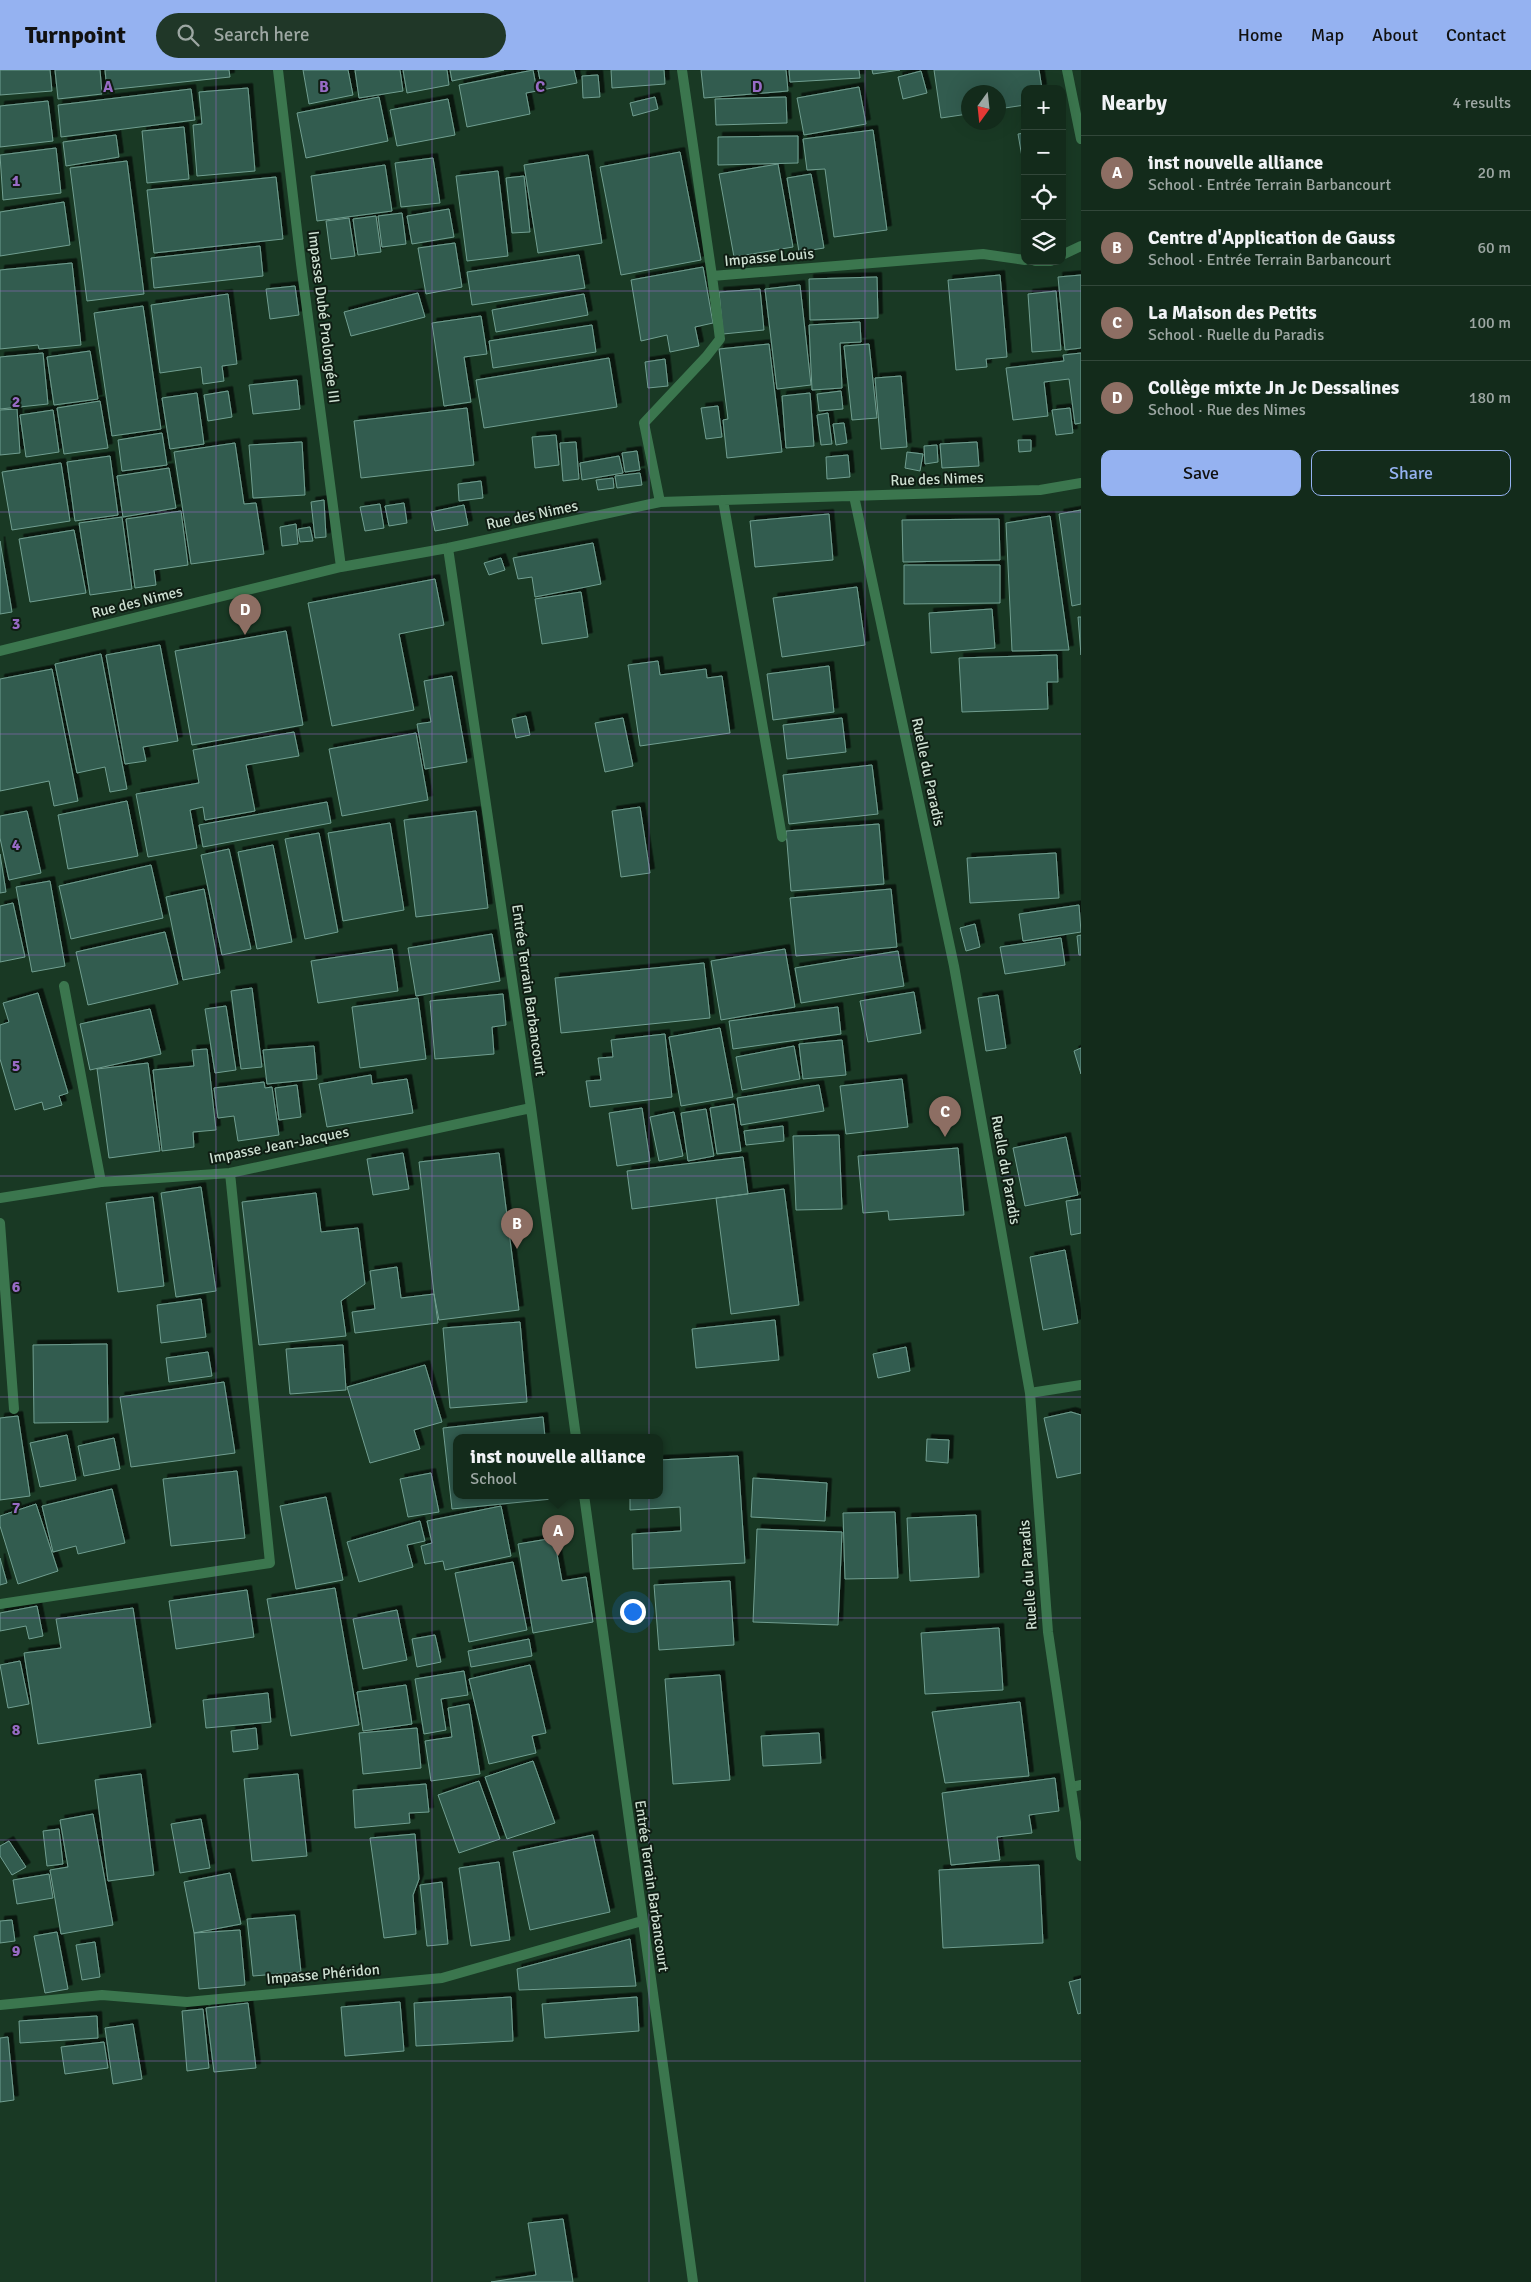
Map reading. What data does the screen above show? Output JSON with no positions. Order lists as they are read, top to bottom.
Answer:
{
  "streets": {
    "street": [
      "Impasse Louis",
      "Impasse Dubé Prolongée III",
      "Rue des Nimes",
      "Ruelle du Paradis",
      "Entrée Terrain Barbancourt",
      "Impasse Jean-Jacques",
      "Impasse Phéridon"
    ]
  },
  "crossings": [
    ["Impasse Louis", "Rue des Nimes"],
    ["Impasse Dubé Prolongée III", "Rue des Nimes"],
    ["Rue des Nimes", "Ruelle du Paradis"],
    ["Rue des Nimes", "Entrée Terrain Barbancourt"],
    ["Entrée Terrain Barbancourt", "Impasse Jean-Jacques"],
    ["Entrée Terrain Barbancourt", "Impasse Phéridon"]
  ],
  "north": "bottom",
  "page": {
    "header": "Turnpoint",
    "search": "Search here",
    "nav": [
      "Home",
      "Map",
      "About",
      "Contact"
    ],
    "heading": ["Nearby", "4 results"],
    "map_buttons": ["+", "−"],
    "list": [
      {
        "mark": "A",
        "name": "inst nouvelle alliance",
        "note": "School · Entrée Terrain Barbancourt",
        "value": "20 m"
      },
      {
        "mark": "B",
        "name": "Centre d'Application de Gauss",
        "note": "School · Entrée Terrain Barbancourt",
        "value": "60 m"
      },
      {
        "mark": "C",
        "name": "La Maison des Petits",
        "note": "School · Ruelle du Paradis",
        "value": "100 m"
      },
      {
        "mark": "D",
        "name": "Collège mixte Jn Jc Dessalines",
        "note": "School · Rue des Nimes",
        "value": "180 m"
      }
    ],
    "buttons": ["Save", "Share"],
    "pins": [
      "D",
      "C",
      "B",
      "A"
    ],
    "popup": ["inst nouvelle alliance", "School"]
  },
  "grid": {
    "columns": [
      "A",
      "B",
      "C",
      "D"
    ],
    "rows": [
      "1",
      "2",
      "3",
      "4",
      "5",
      "6",
      "7",
      "8",
      "9"
    ]
  }
}
